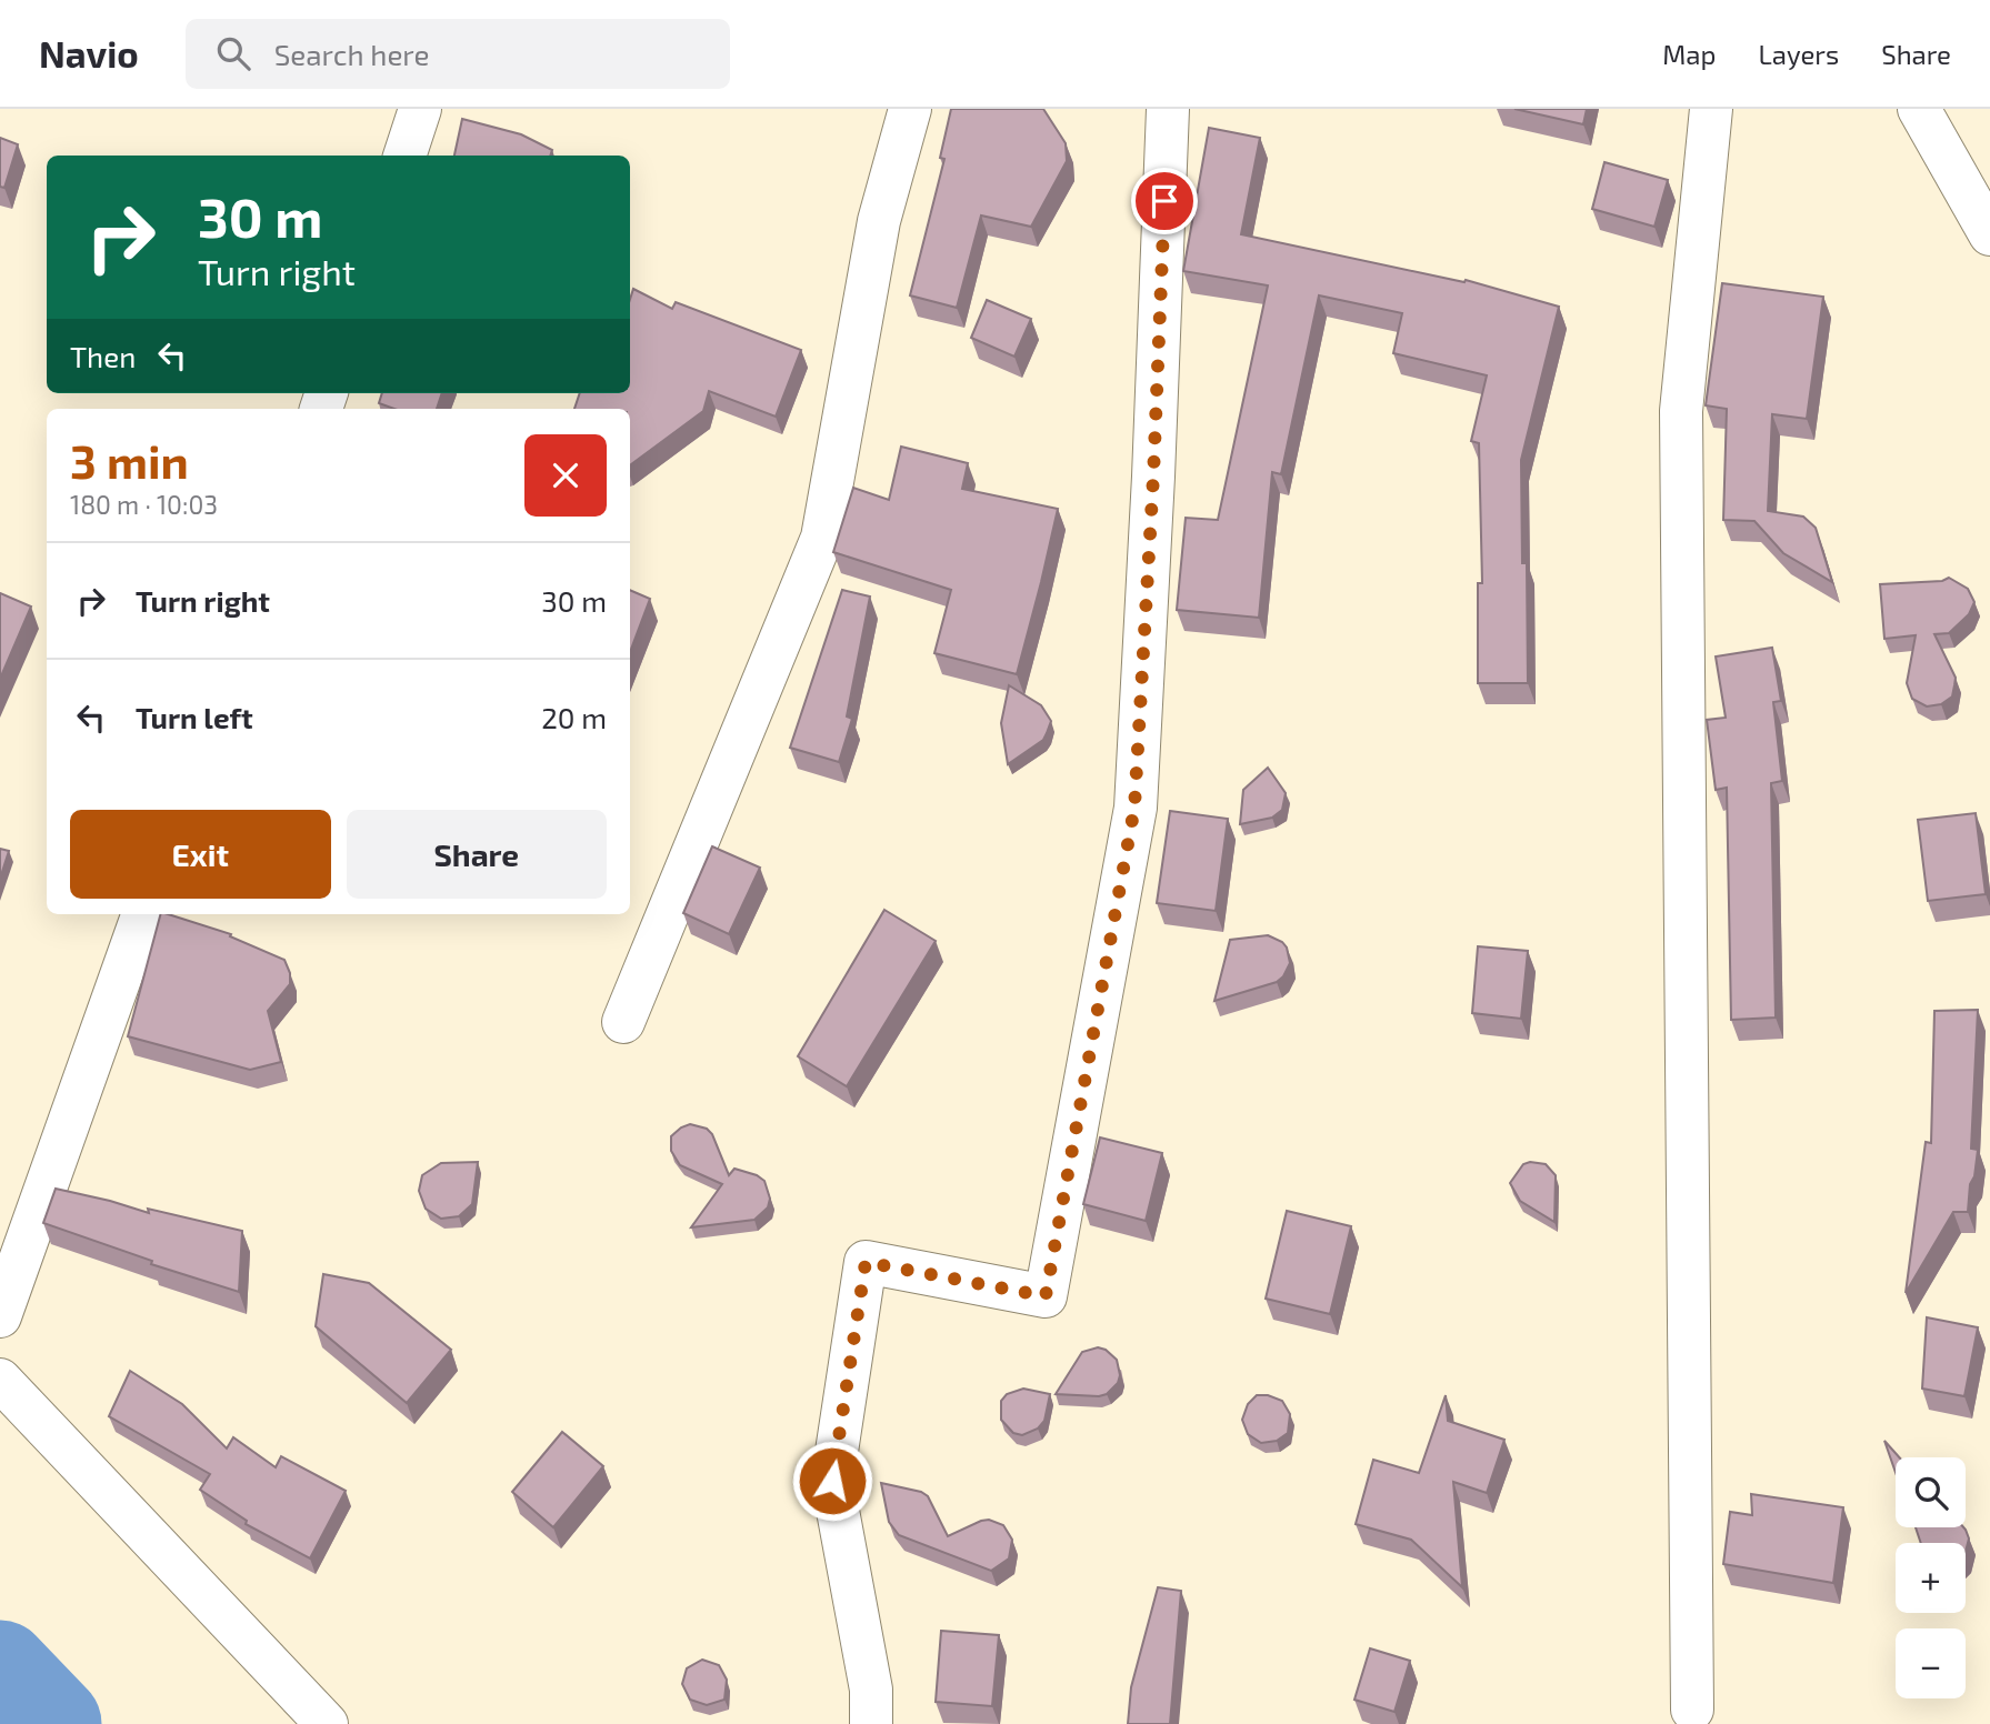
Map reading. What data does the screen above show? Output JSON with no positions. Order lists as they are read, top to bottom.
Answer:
{
  "page": {
    "header": "Navio",
    "search": "Search here",
    "nav": ["Map", "Layers", "Share"],
    "turn": ["30 m", "Turn right"],
    "then": "Then",
    "heading": ["3 min", "180 m · 10:03"],
    "list": [
      {
        "name": "Turn right",
        "value": "30 m"
      },
      {
        "name": "Turn left",
        "value": "20 m"
      }
    ],
    "buttons": ["Exit", "Share"],
    "map_buttons": ["+", "−"]
  }
}
